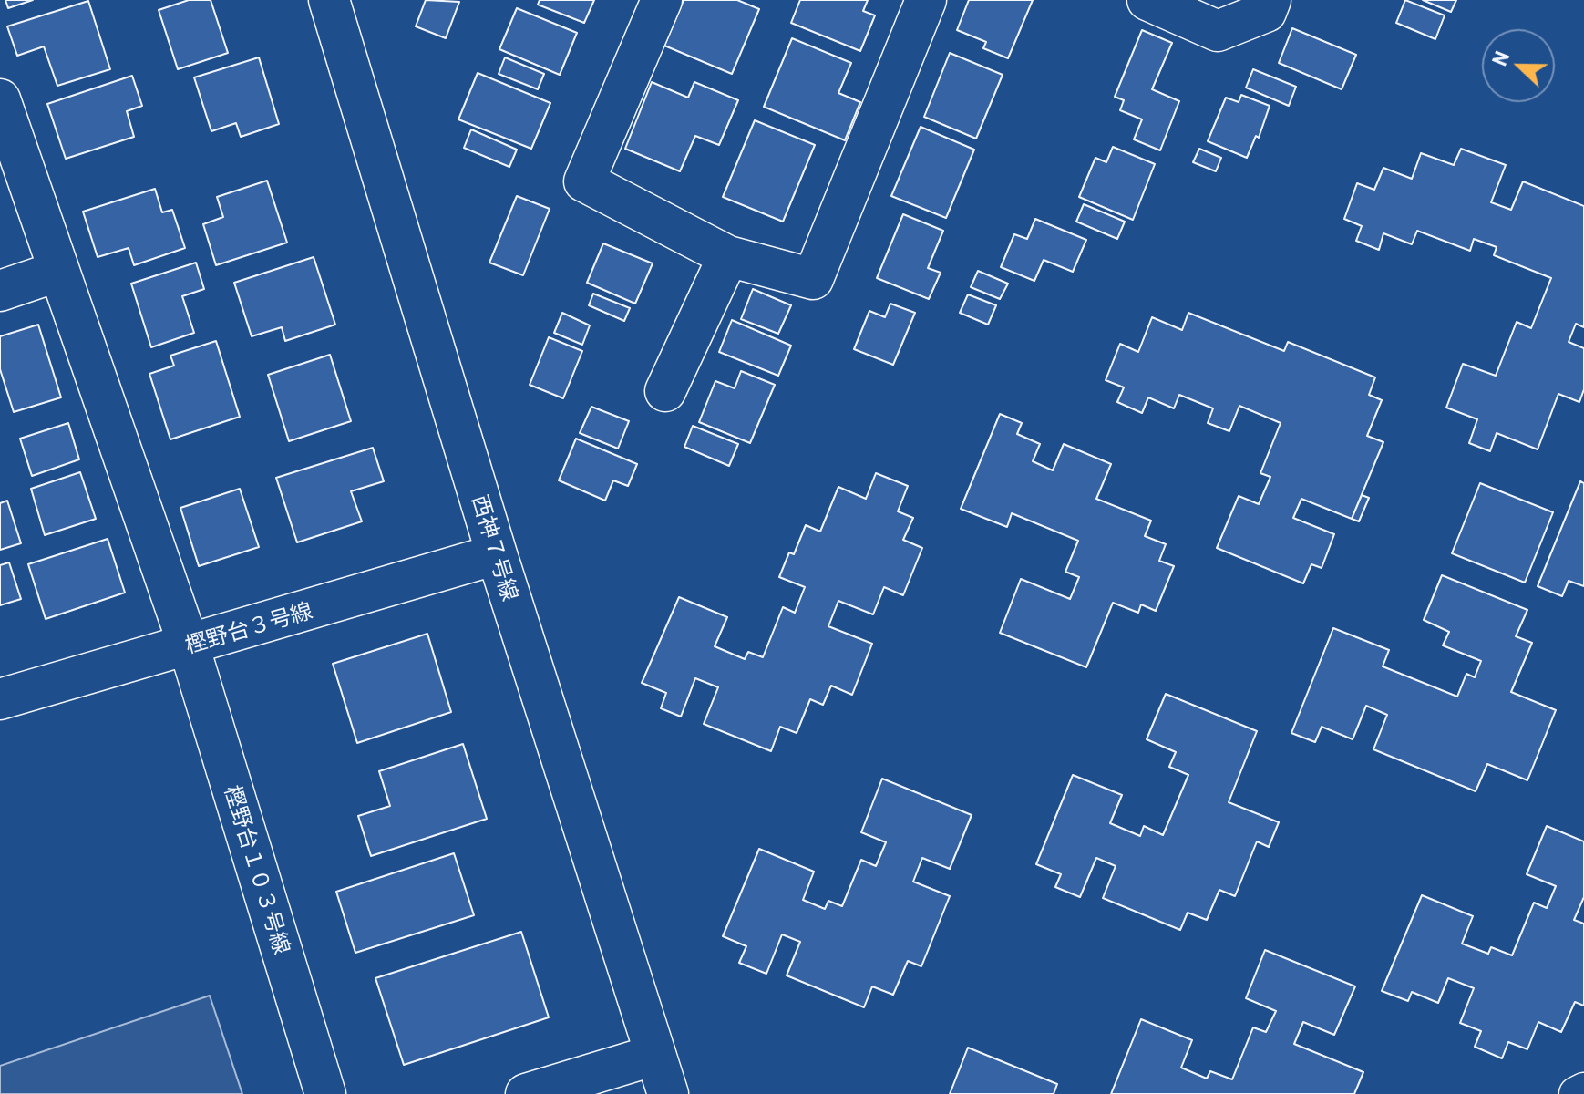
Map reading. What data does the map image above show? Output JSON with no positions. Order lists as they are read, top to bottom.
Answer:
{
  "streets": {
    "street": ["西神７号線", "樫野台３号線", "樫野台１０３号線"]
  },
  "crossings": [
    ["西神７号線", "樫野台３号線"],
    ["樫野台３号線", "樫野台１０３号線"]
  ],
  "north": "left"
}
